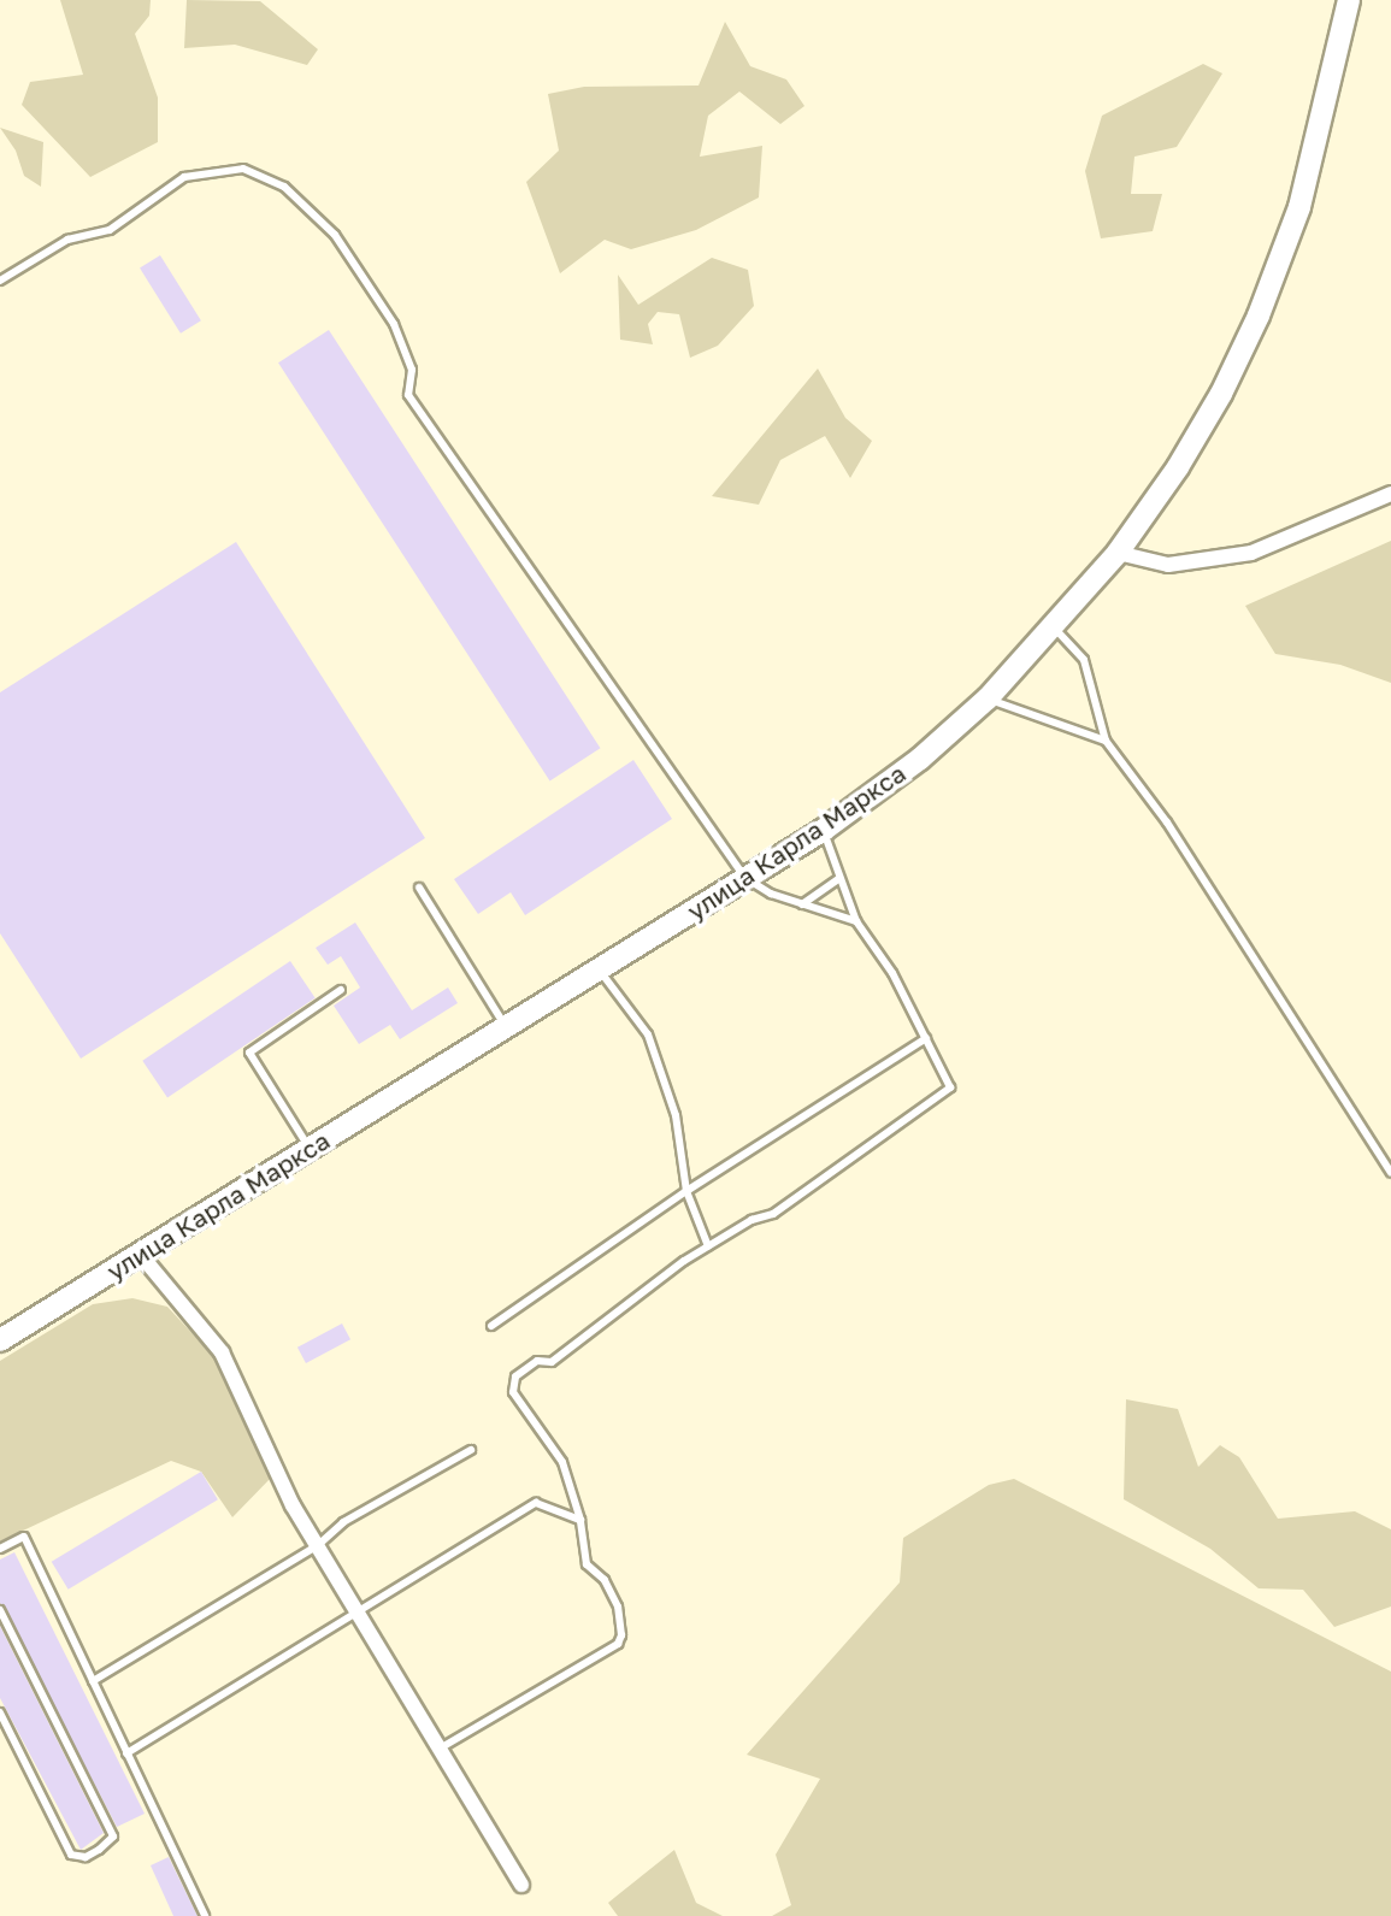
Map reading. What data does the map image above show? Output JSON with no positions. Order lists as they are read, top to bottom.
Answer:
{
  "streets": {
    "main road": ["улица Карла Маркса"]
  }
}
